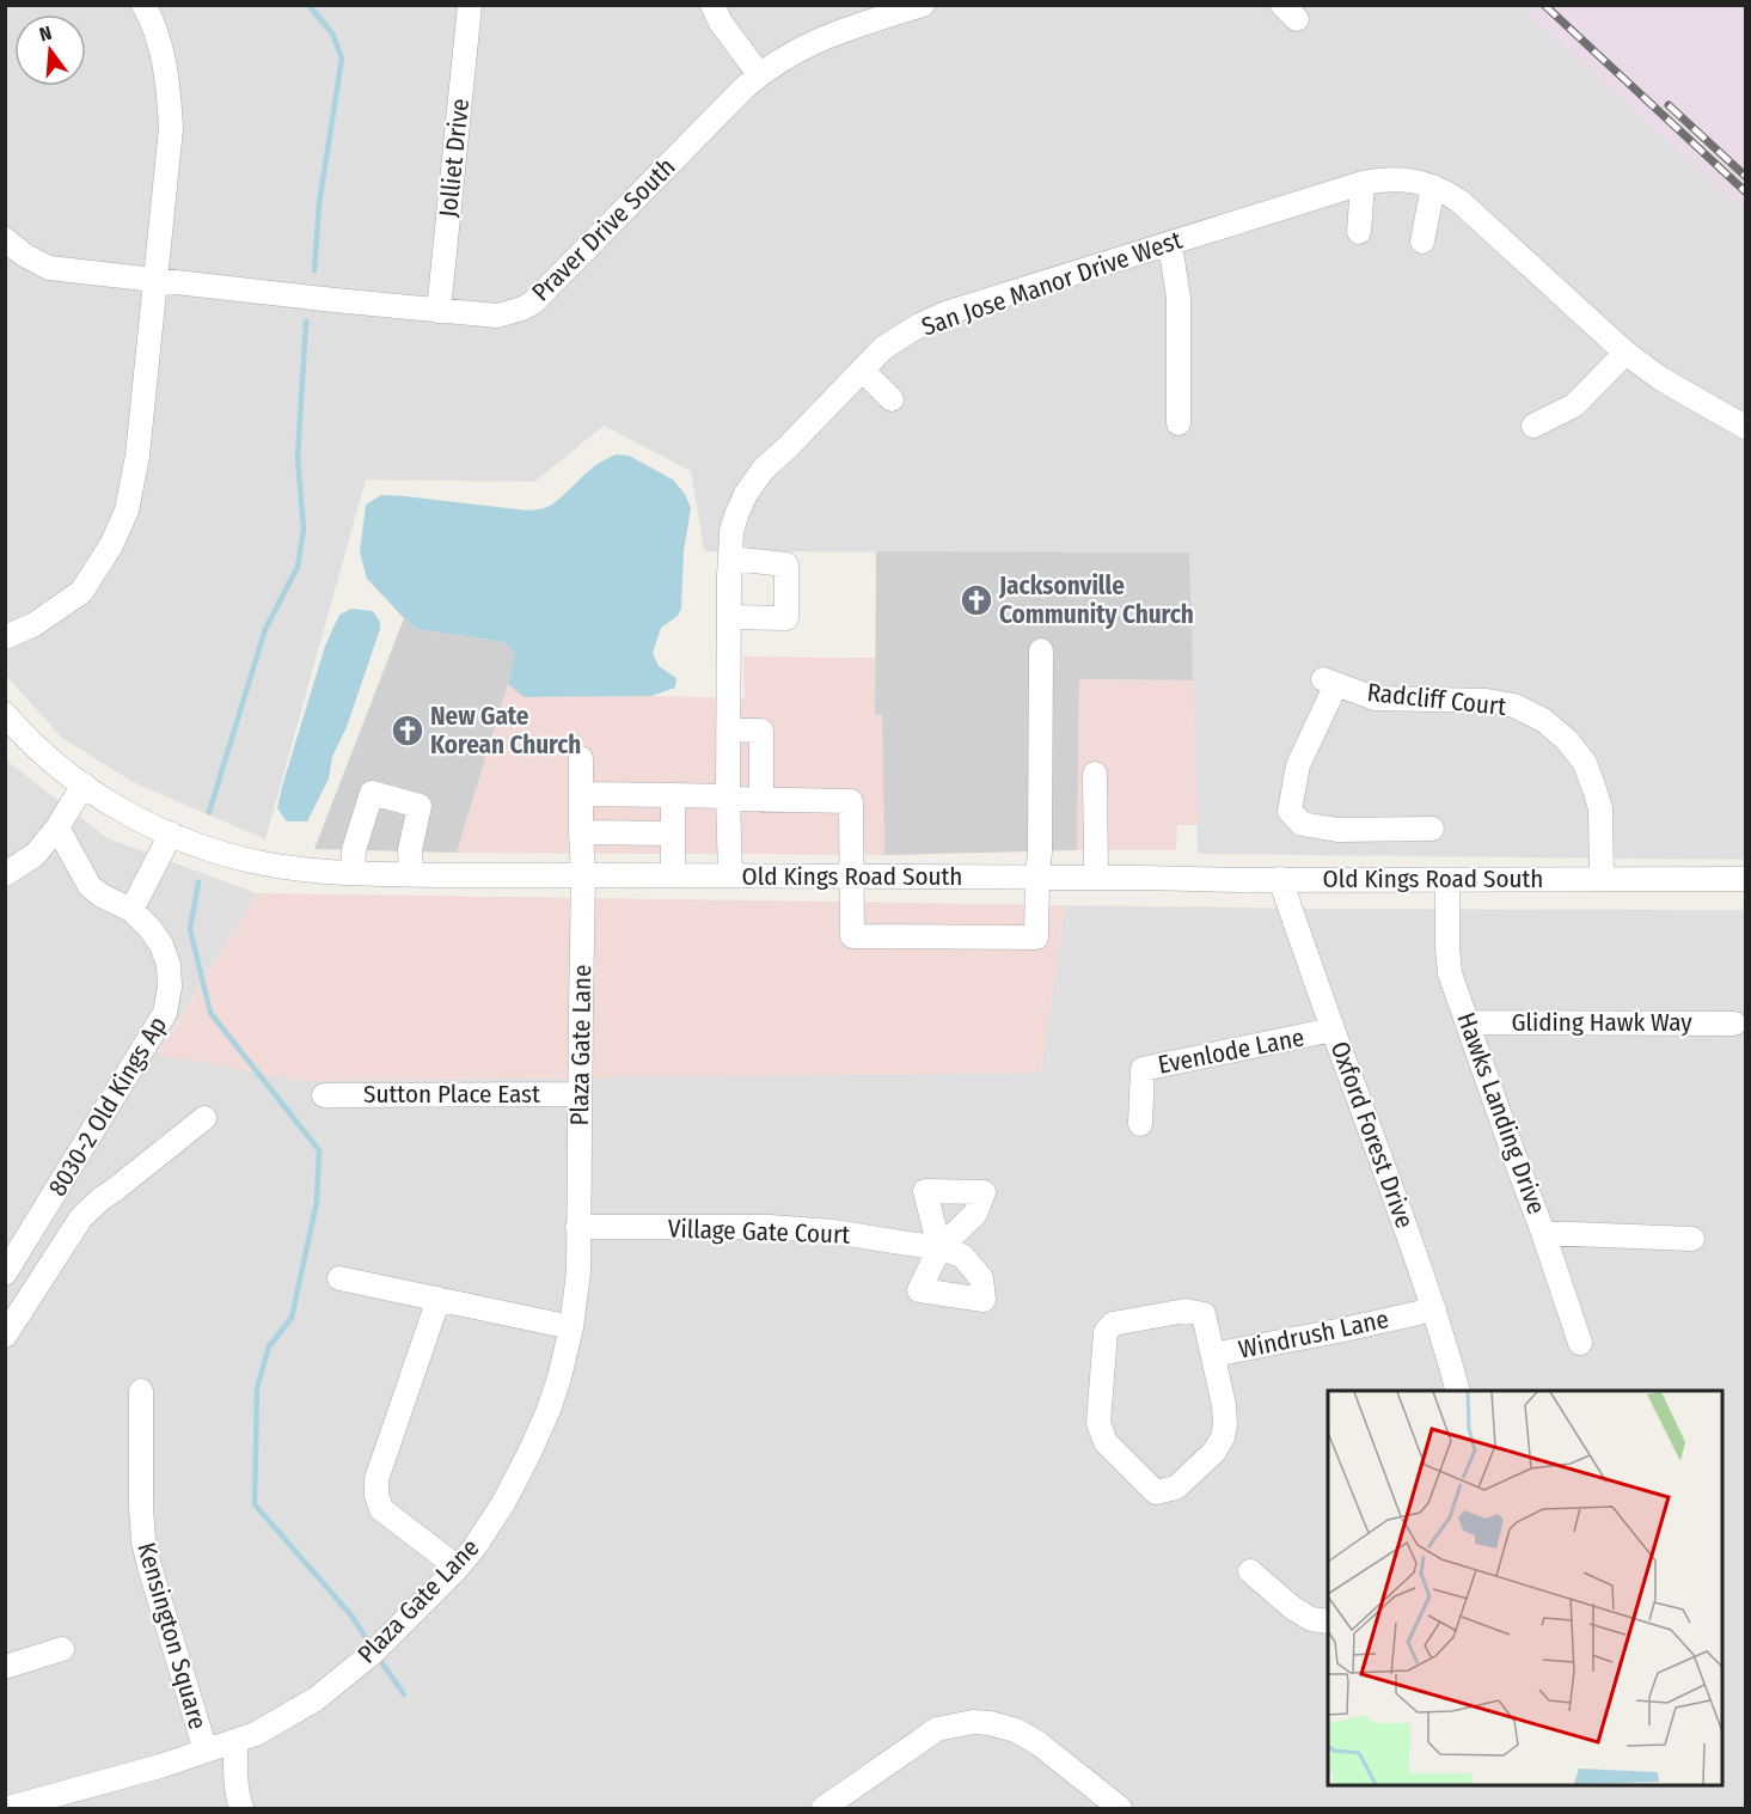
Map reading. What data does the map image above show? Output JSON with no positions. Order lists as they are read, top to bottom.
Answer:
{
  "streets": {
    "street": [
      "Jolliet Drive",
      "Praver Drive South",
      "San Jose Manor Drive West",
      "Radcliff Court",
      "Old Kings Road South",
      "Gliding Hawk Way",
      "Plaza Gate Lane",
      "Evenlode Lane",
      "Sutton Place East",
      "8030-2 Old Kings Ap",
      "Hawks Landing Drive",
      "Oxford Forest Drive",
      "Village Gate Court",
      "Windrush Lane",
      "Kensington Square"
    ]
  },
  "crossings": [
    ["Jolliet Drive", "Praver Drive South"],
    ["San Jose Manor Drive West", "Old Kings Road South"],
    ["Radcliff Court", "Old Kings Road South"],
    ["Old Kings Road South", "Plaza Gate Lane"],
    ["Old Kings Road South", "Hawks Landing Drive"],
    ["Old Kings Road South", "Oxford Forest Drive"],
    ["Gliding Hawk Way", "Hawks Landing Drive"],
    ["Plaza Gate Lane", "Sutton Place East"],
    ["Plaza Gate Lane", "Village Gate Court"],
    ["Plaza Gate Lane", "Kensington Square"],
    ["Evenlode Lane", "Oxford Forest Drive"],
    ["Oxford Forest Drive", "Windrush Lane"]
  ],
  "places": {
    "church": ["Jacksonville Community Church", "New Gate Korean Church"]
  },
  "north": "top"
}
